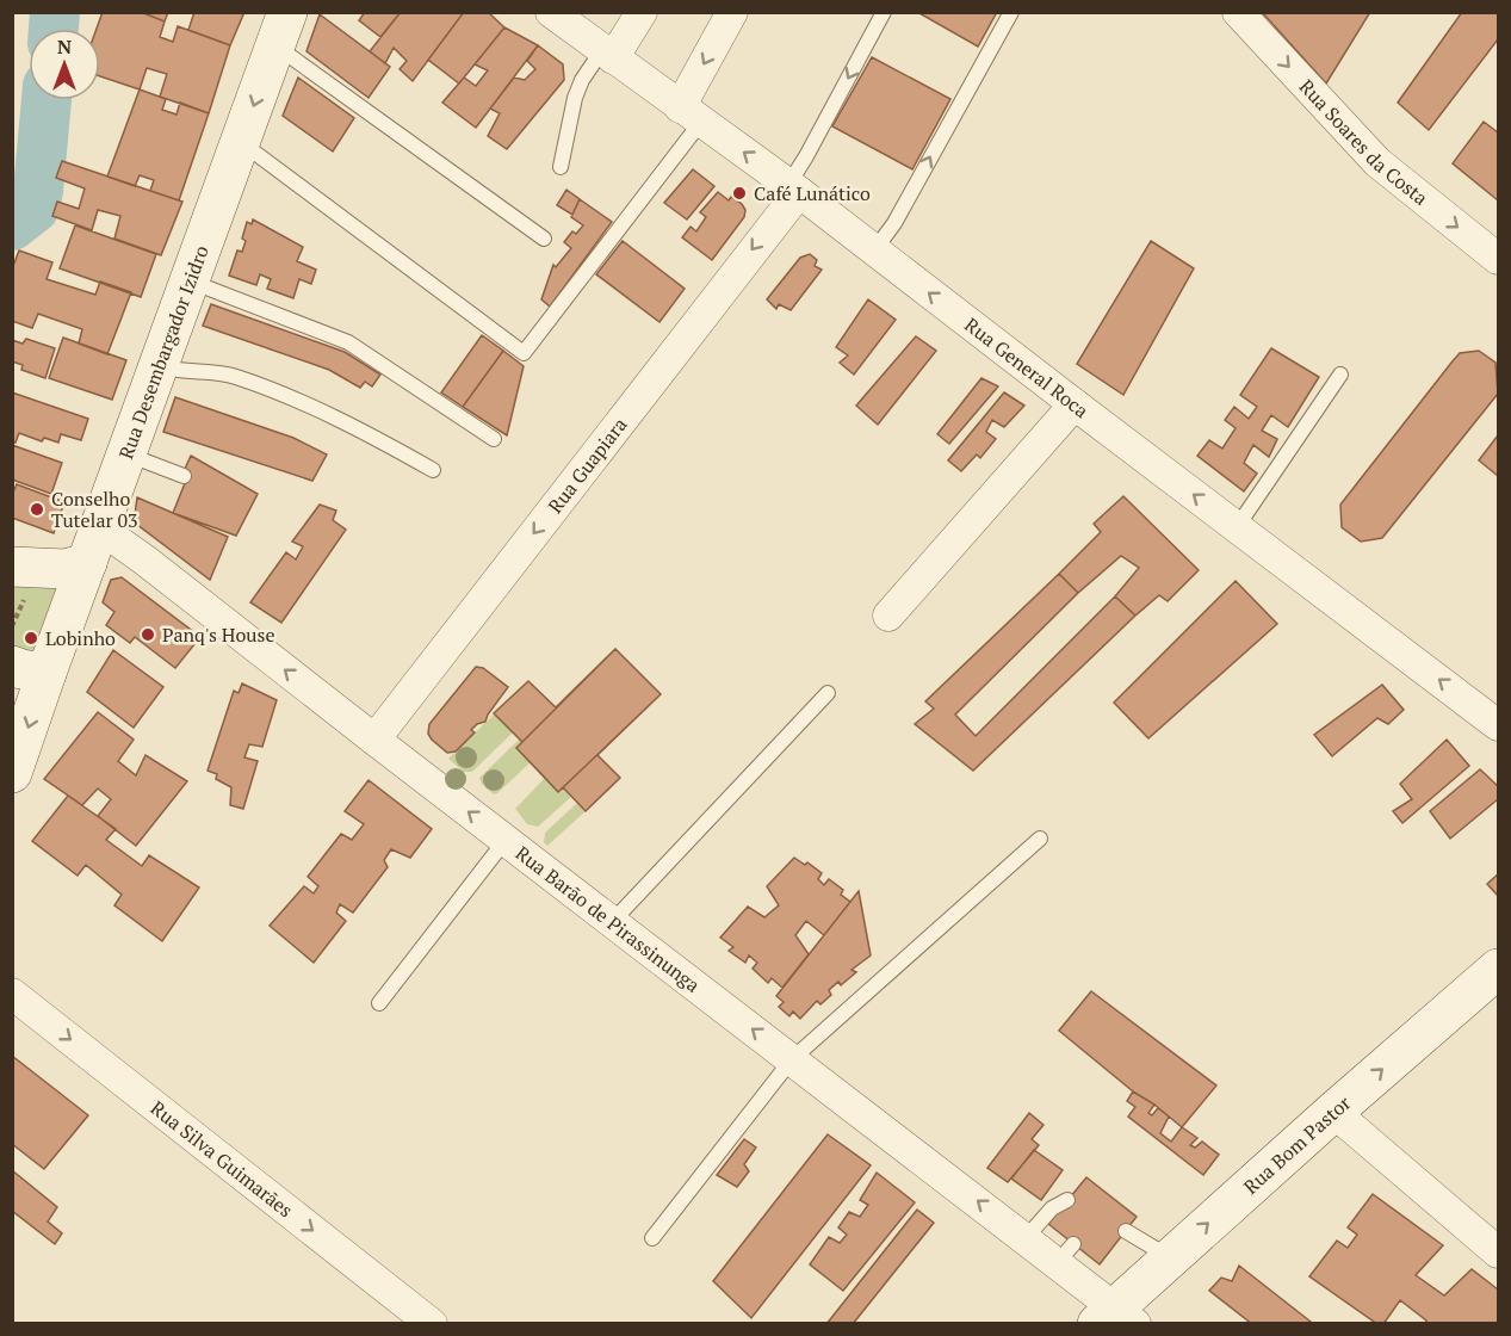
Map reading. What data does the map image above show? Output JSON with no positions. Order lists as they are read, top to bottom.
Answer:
{
  "streets": {
    "street": [
      "Rua Soares da Costa",
      "Rua Desembargador Izidro",
      "Rua General Roca",
      "Rua Guapiara",
      "Rua Barão de Pirassinunga",
      "Rua Bom Pastor",
      "Rua Silva Guimarães"
    ]
  },
  "crossings": [
    ["Rua Desembargador Izidro", "Rua Barão de Pirassinunga"],
    ["Rua General Roca", "Rua Guapiara"],
    ["Rua Guapiara", "Rua Barão de Pirassinunga"],
    ["Rua Barão de Pirassinunga", "Rua Bom Pastor"]
  ],
  "one_way": [
    "Rua Soares da Costa",
    "Rua General Roca",
    "Rua Guapiara",
    "Rua Barão de Pirassinunga",
    "Rua Bom Pastor",
    "Rua Silva Guimarães"
  ],
  "places": [
    "Café Lunático",
    "Conselho Tutelar 03",
    "Panq's House",
    "Lobinho"
  ],
  "north": "top"
}
